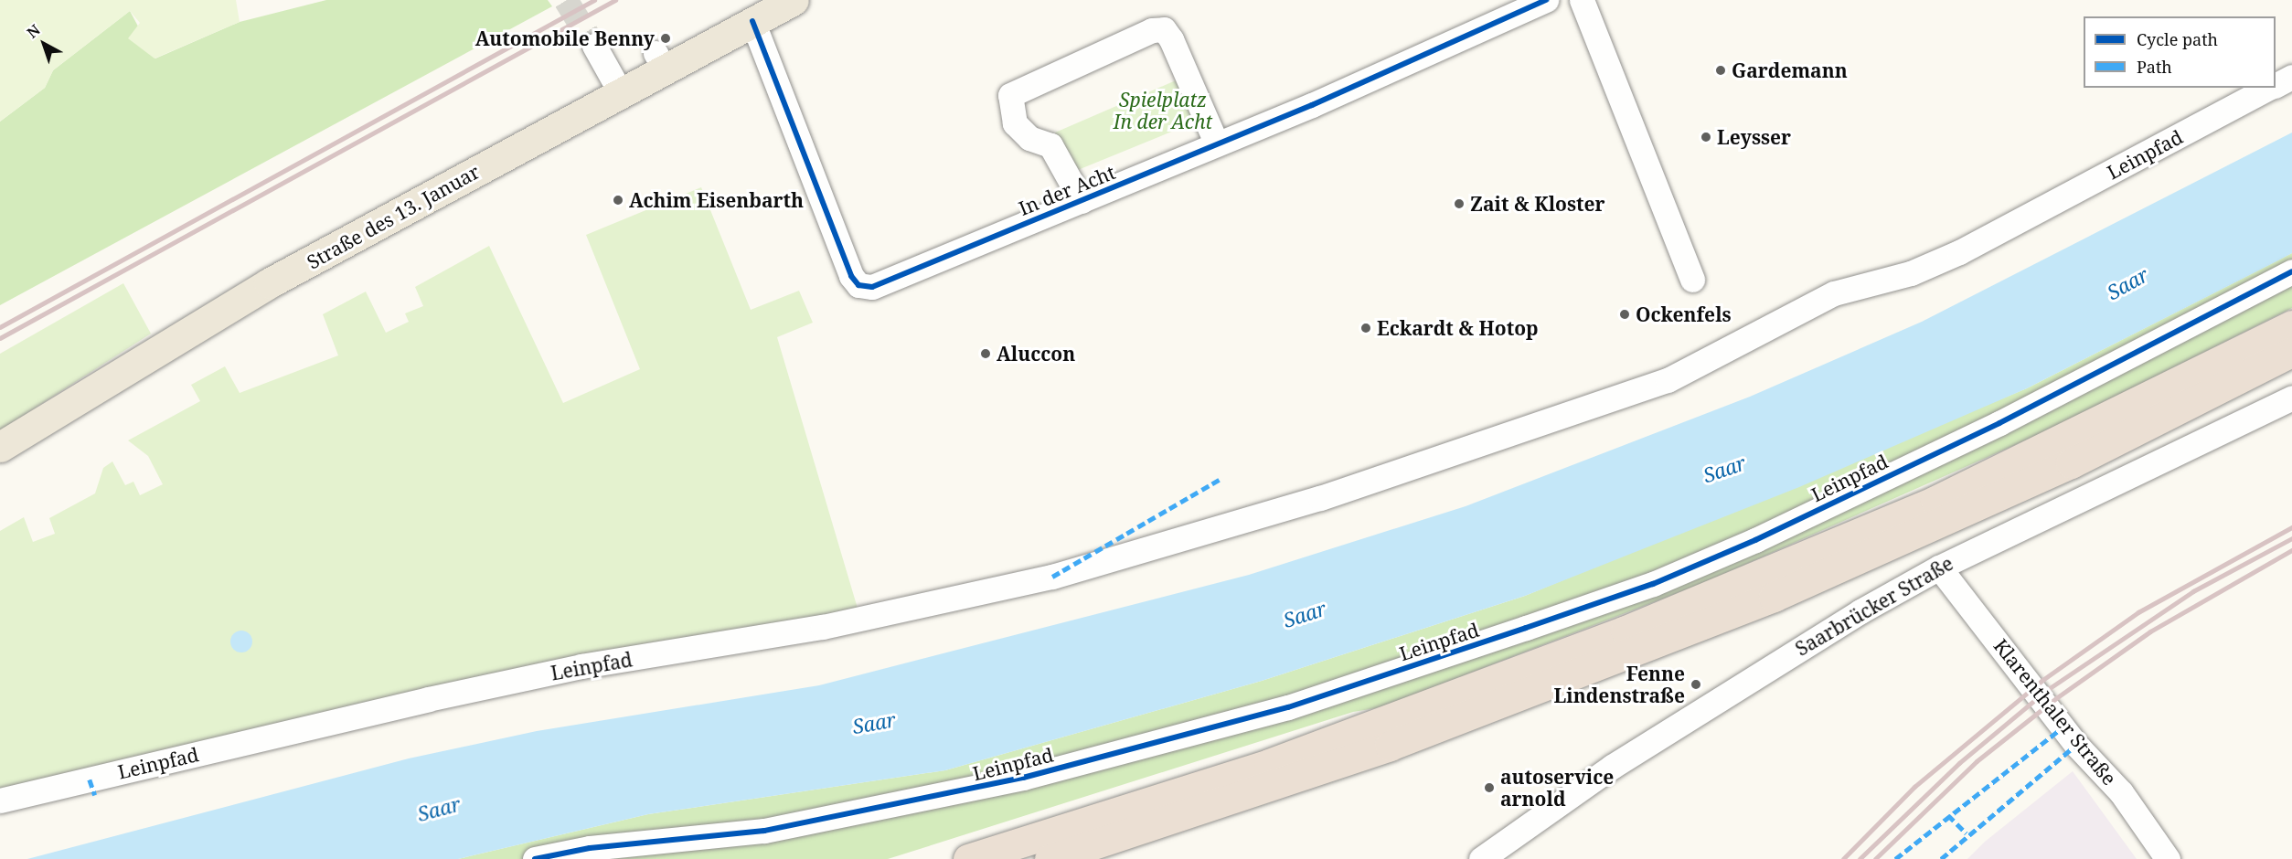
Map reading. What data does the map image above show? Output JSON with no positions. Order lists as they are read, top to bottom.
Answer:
{
  "streets": {
    "main road": ["Straße des 13. Januar"],
    "street": [
      "Leinpfad",
      "In der Acht",
      "Saarbrücker Straße",
      "Klarenthaler Straße"
    ]
  },
  "crossings": [
    ["In der Acht", "Straße des 13. Januar"],
    ["Saarbrücker Straße", "Klarenthaler Straße"]
  ],
  "water": ["Saar"],
  "parks": ["Spielplatz In der Acht"],
  "places": [
    "Automobile Benny",
    "Gardemann",
    "Leysser",
    "Achim Eisenbarth",
    "Zait & Kloster",
    "Ockenfels",
    "Eckardt & Hotop",
    "Aluccon",
    "Fenne Lindenstraße",
    "autoservice arnold"
  ],
  "legend": ["Cycle path", "Path"],
  "north": "top left"
}
